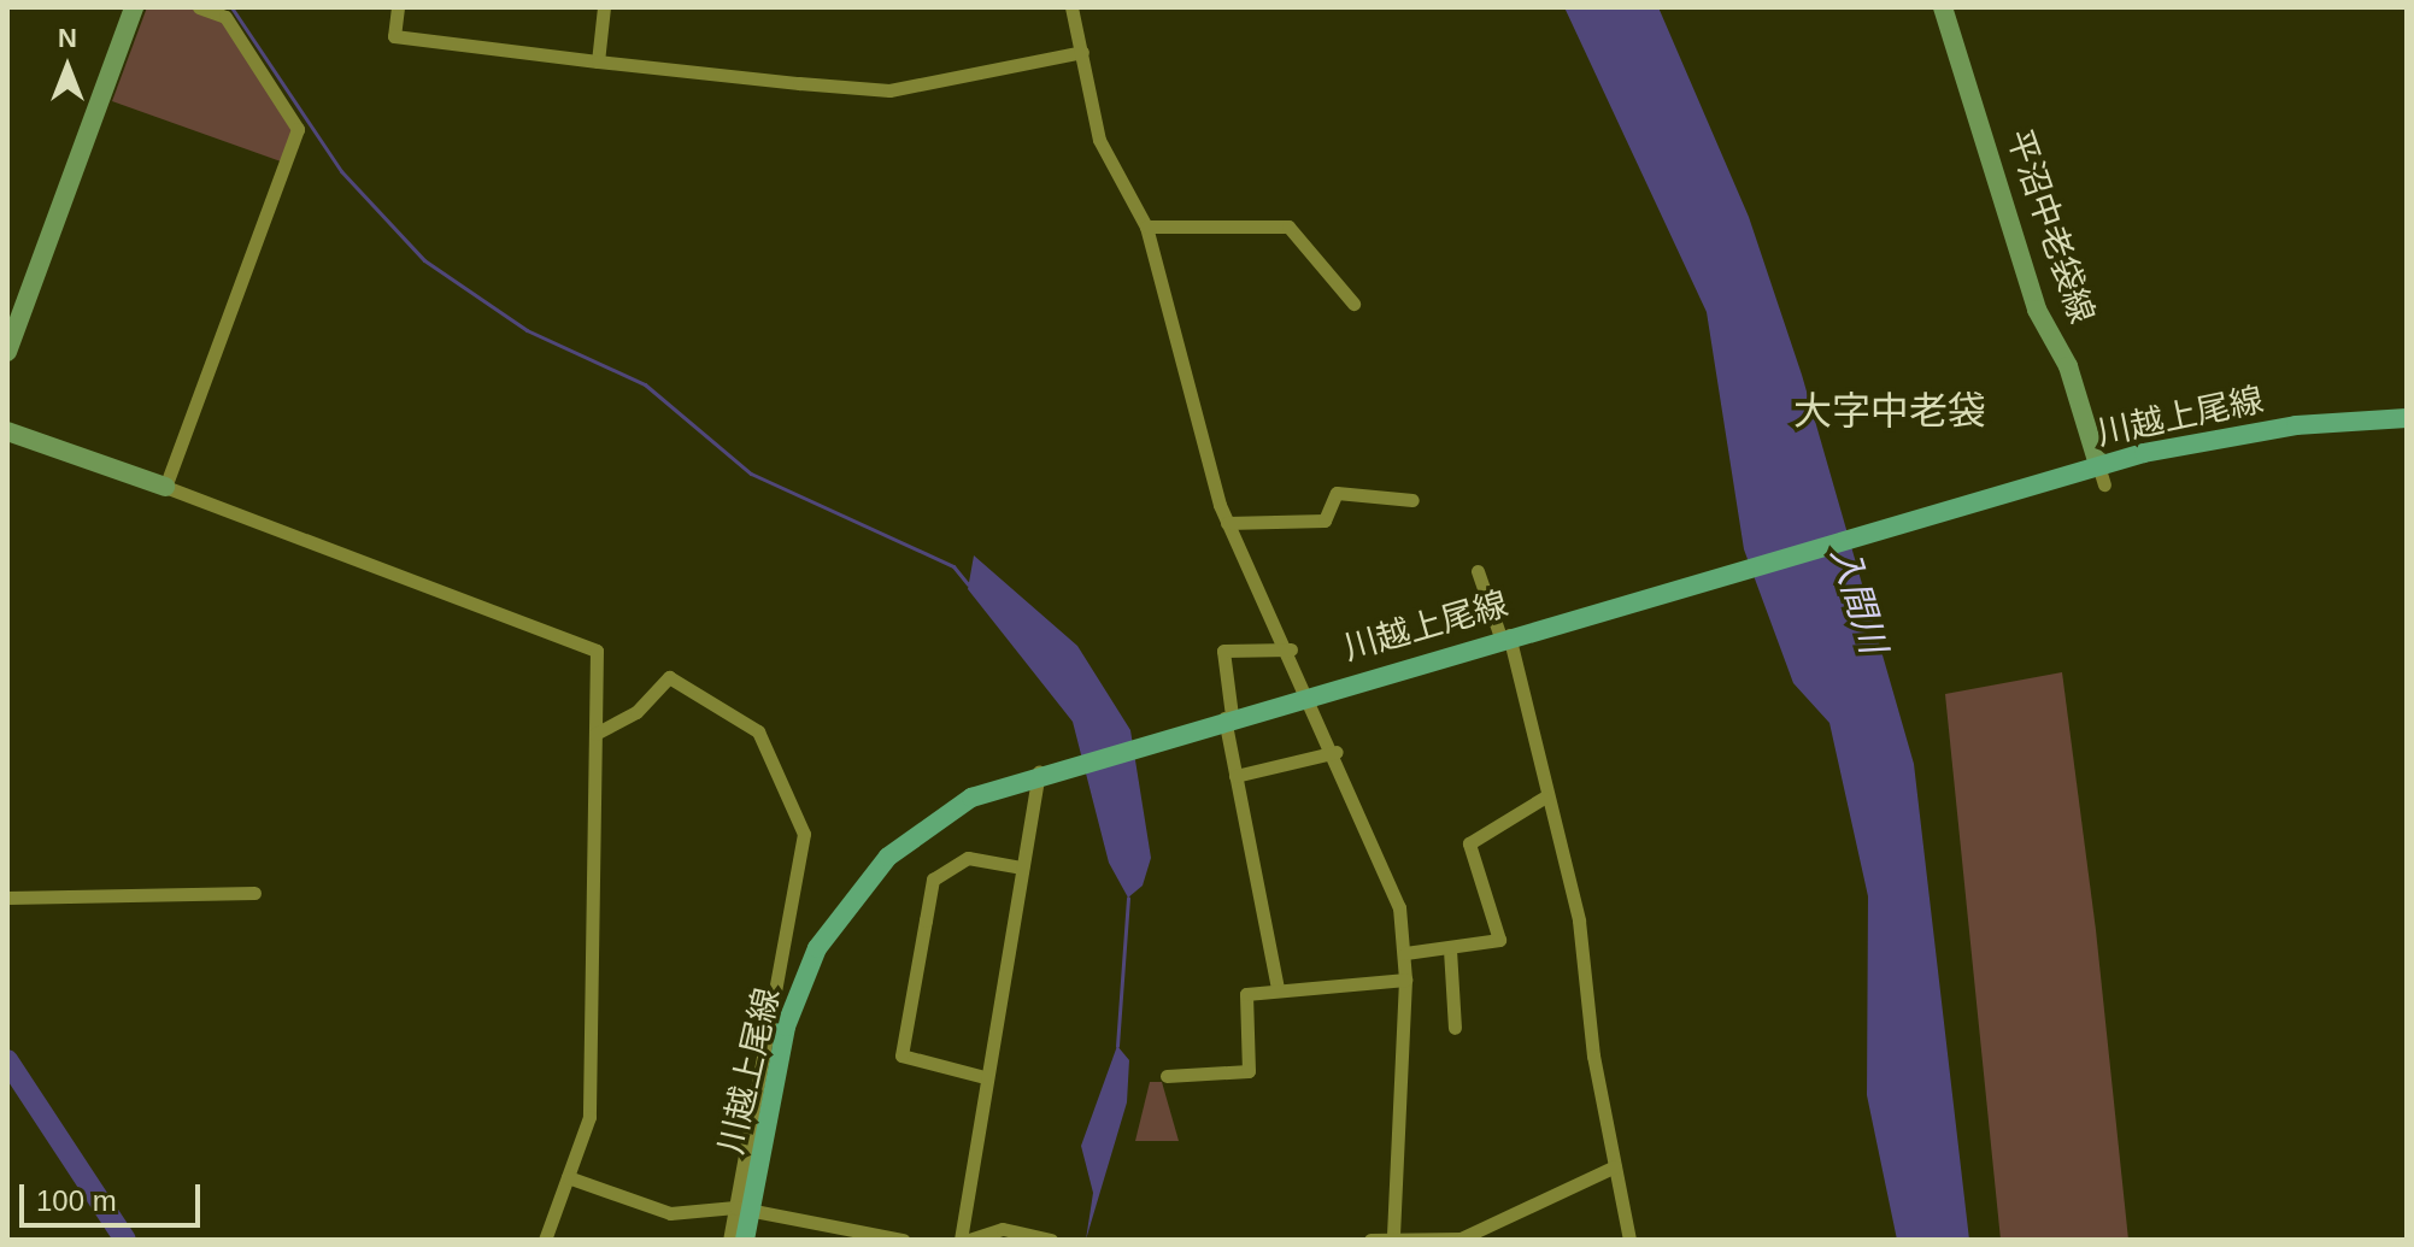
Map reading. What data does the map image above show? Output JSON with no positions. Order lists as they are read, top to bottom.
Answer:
{
  "streets": {
    "main road": ["川越上尾線"],
    "street": ["平沼中老袋線"]
  },
  "crossings": [
    ["平沼中老袋線", "川越上尾線"]
  ],
  "districts": ["大字中老袋"],
  "water": ["入間川"],
  "scale_bar": "100 m",
  "north": "top"
}
